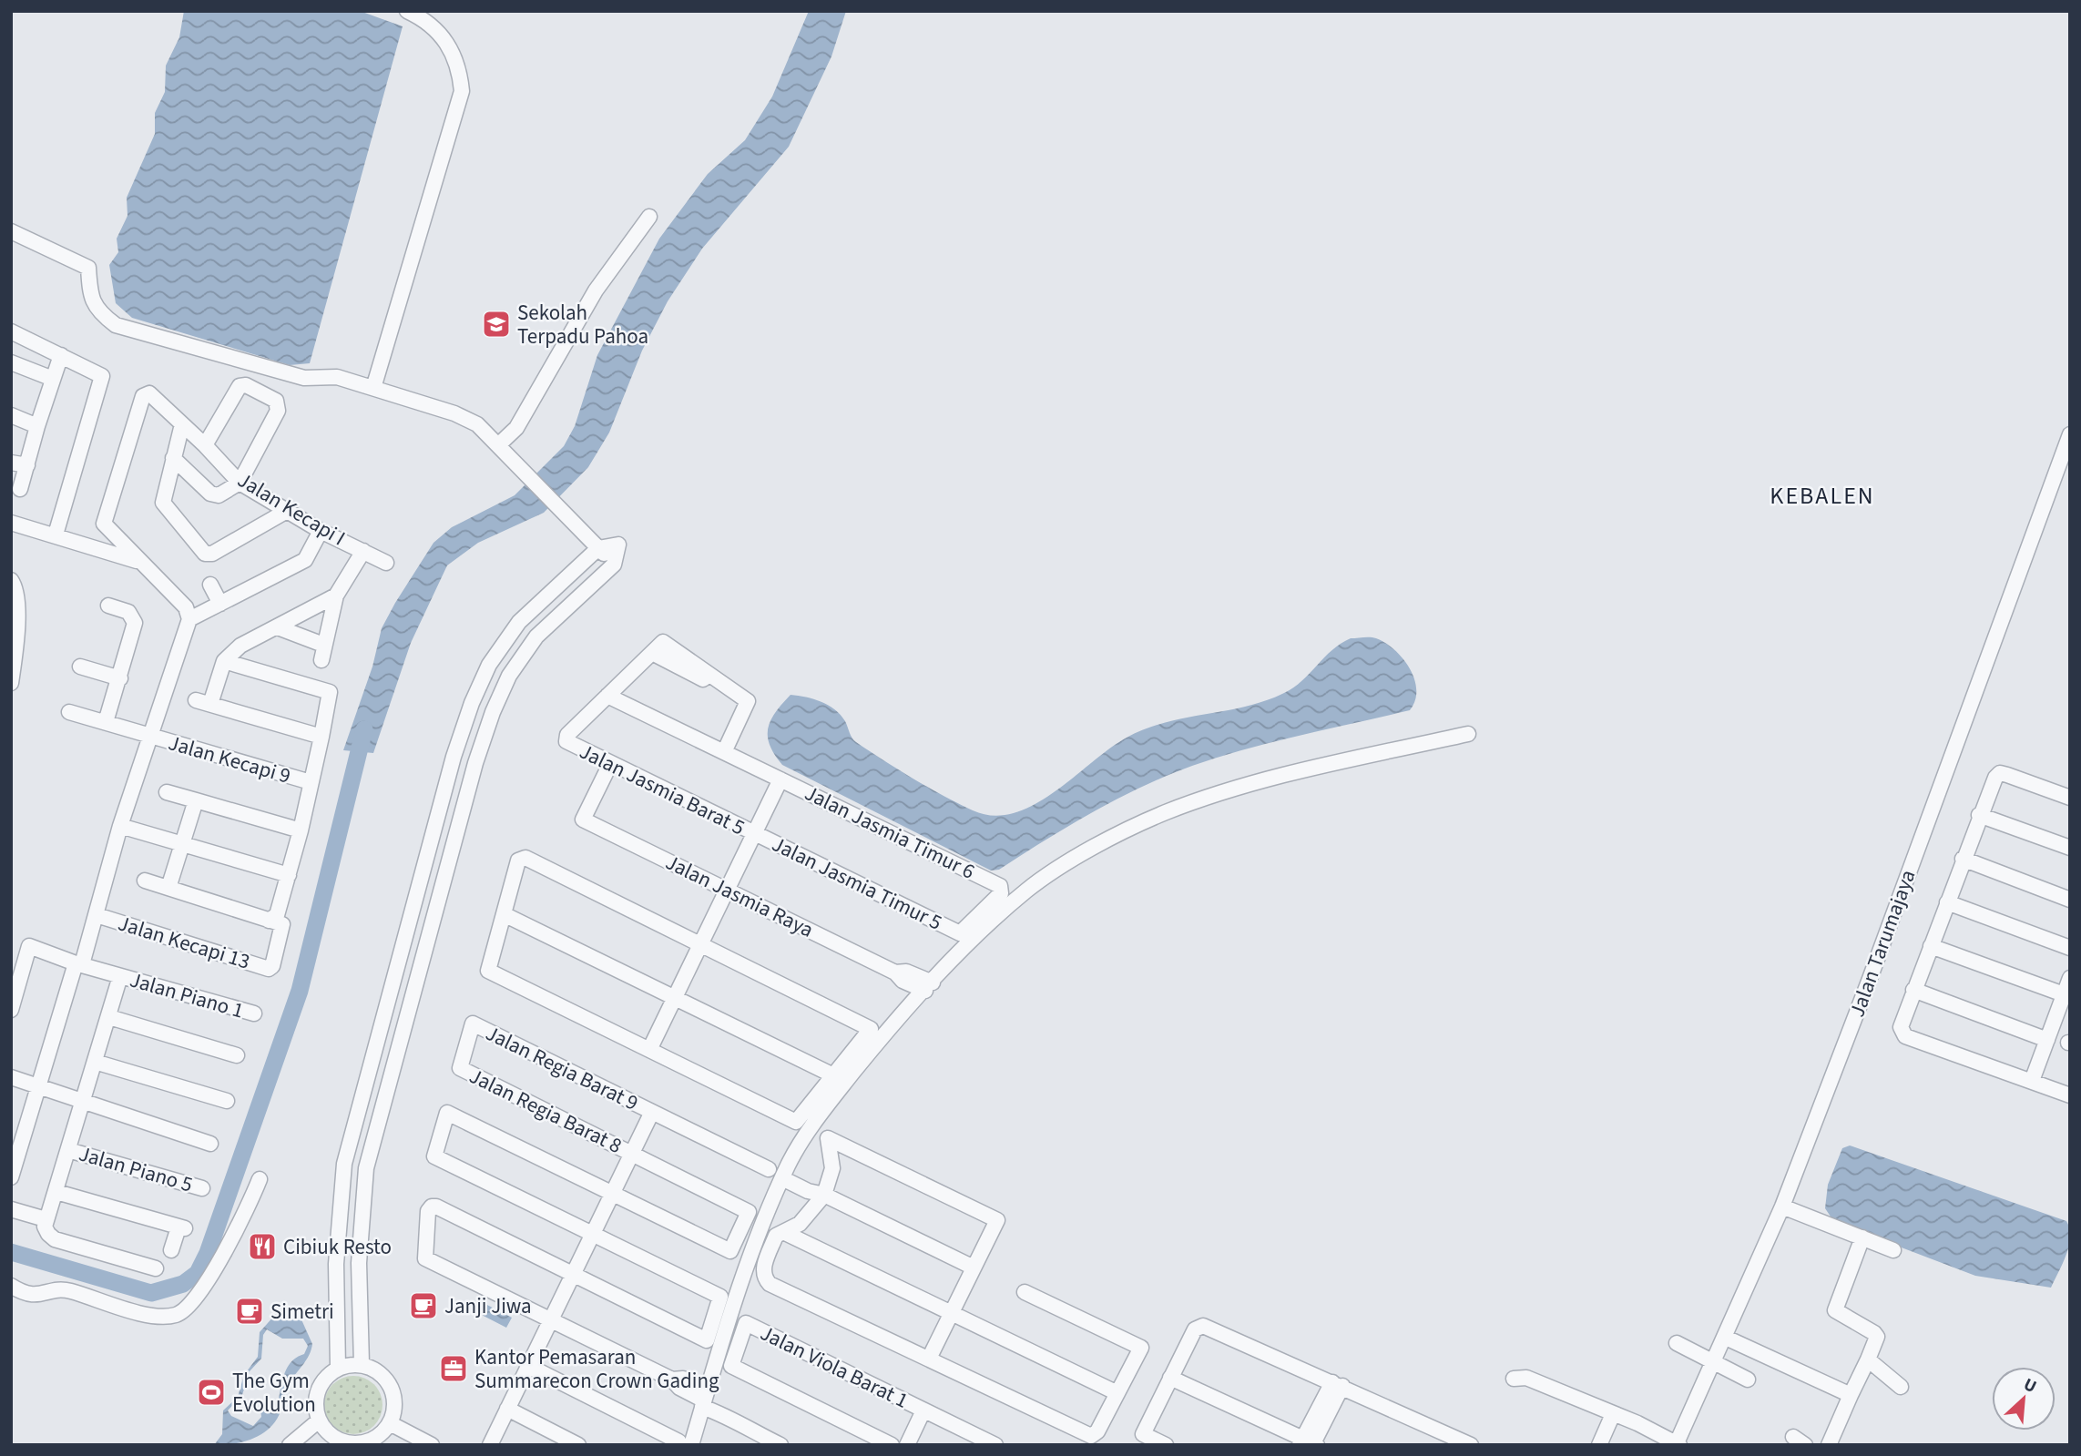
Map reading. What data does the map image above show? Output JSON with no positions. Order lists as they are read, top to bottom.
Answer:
{
  "streets": {
    "street": [
      "Jalan Kecapi I",
      "Jalan Kecapi 9",
      "Jalan Jasmia Barat 5",
      "Jalan Jasmia Timur 6",
      "Jalan Jasmia Timur 5",
      "Jalan Jasmia Raya",
      "Jalan Kecapi 13",
      "Jalan Tarumajaya",
      "Jalan Piano 1",
      "Jalan Regia Barat 9",
      "Jalan Regia Barat 8",
      "Jalan Piano 5",
      "Jalan Viola Barat 1"
    ]
  },
  "crossings": [
    ["Jalan Jasmia Barat 5", "Jalan Jasmia Timur 6"],
    ["Jalan Jasmia Barat 5", "Jalan Jasmia Timur 5"],
    ["Jalan Jasmia Barat 5", "Jalan Jasmia Raya"],
    ["Jalan Jasmia Timur 6", "Jalan Jasmia Timur 5"],
    ["Jalan Regia Barat 9", "Jalan Regia Barat 8"]
  ],
  "districts": ["KEBALEN"],
  "places": {
    "school or university": ["Sekolah Terpadu Pahoa"],
    "restaurant": ["Cibiuk Resto"],
    "cafe": ["Janji Jiwa", "Simetri"],
    "office": ["Kantor Pemasaran Summarecon Crown Gading"],
    "sports": ["The Gym Evolution"]
  },
  "north": "top right"
}
